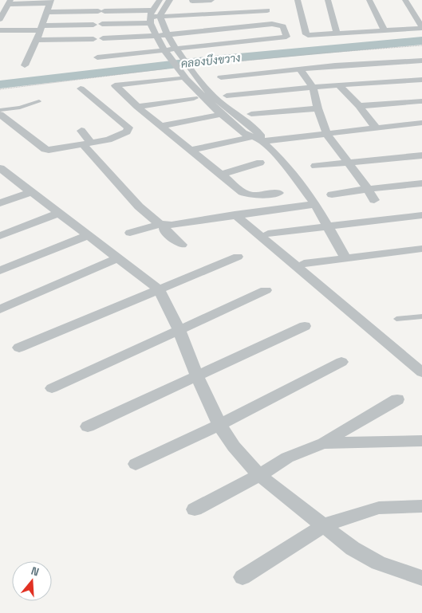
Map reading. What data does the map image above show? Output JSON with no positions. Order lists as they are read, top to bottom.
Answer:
{
  "water": ["คลองบึงขวาง"],
  "north": "top"
}
